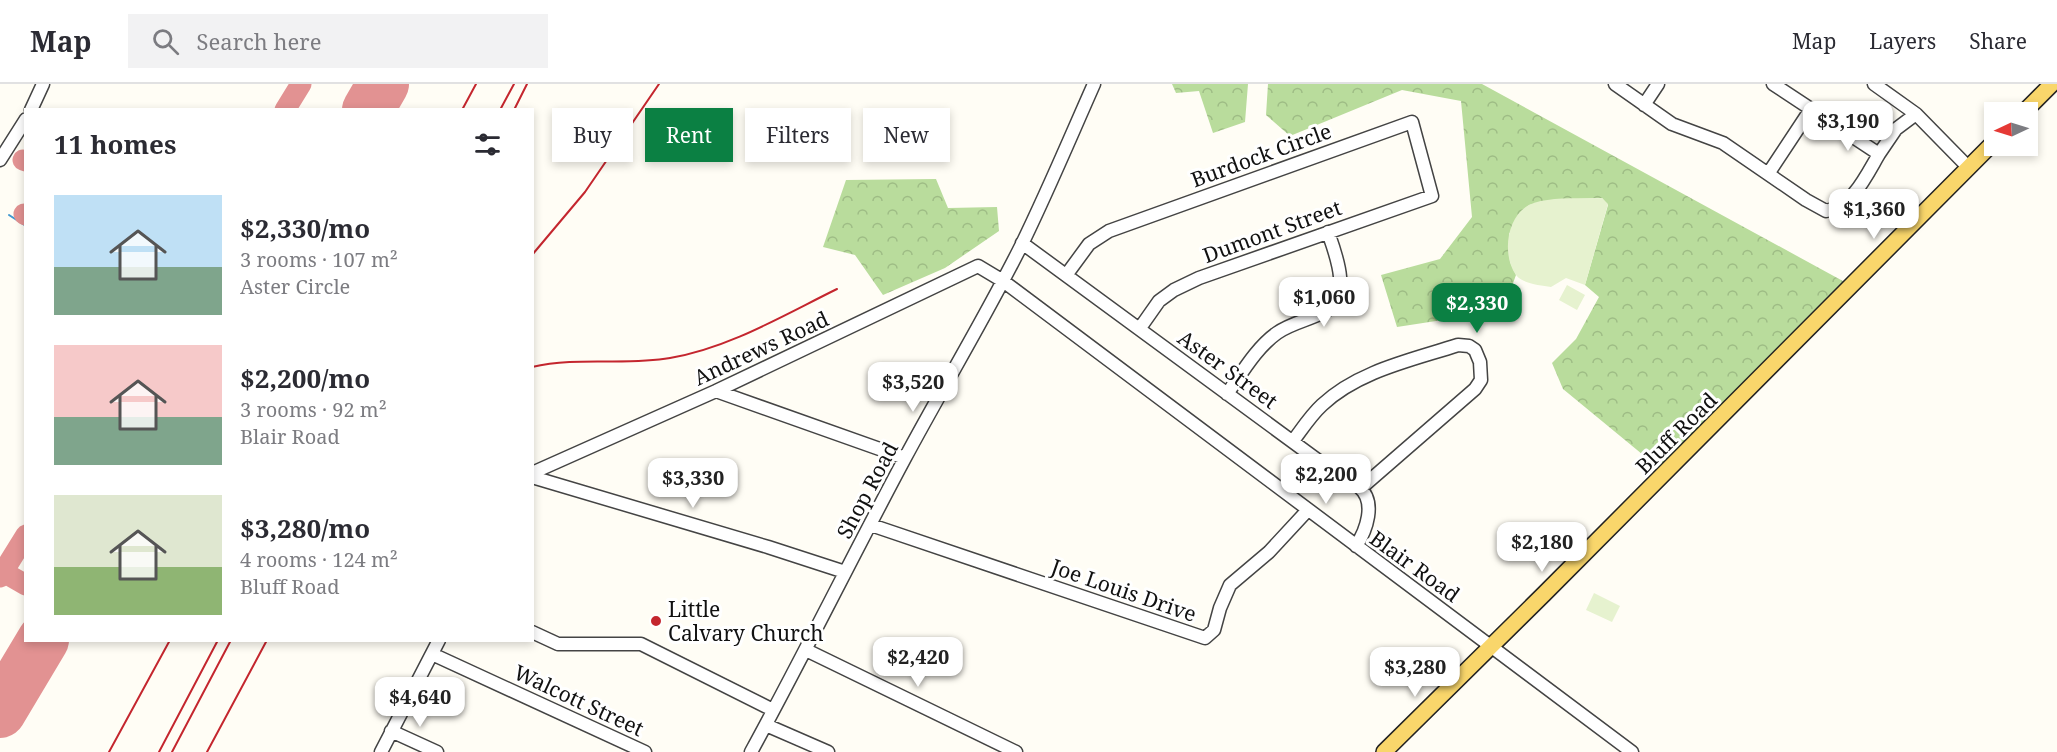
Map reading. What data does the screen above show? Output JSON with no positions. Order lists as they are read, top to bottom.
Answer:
{
  "streets": {
    "main road": ["Bluff Road"],
    "street": [
      "Burdock Circle",
      "Dumont Street",
      "Andrews Road",
      "Aster Street",
      "Shop Road",
      "Blair Road",
      "Joe Louis Drive",
      "Walcott Street"
    ]
  },
  "crossings": [
    ["Burdock Circle", "Dumont Street"],
    ["Burdock Circle", "Aster Street"],
    ["Dumont Street", "Aster Street"],
    ["Andrews Road", "Shop Road"],
    ["Andrews Road", "Blair Road"],
    ["Aster Street", "Shop Road"],
    ["Bluff Road", "Blair Road"],
    ["Shop Road", "Blair Road"],
    ["Shop Road", "Joe Louis Drive"],
    ["Blair Road", "Joe Louis Drive"]
  ],
  "places": ["Little Calvary Church"],
  "north": "left",
  "page": {
    "header": "Map",
    "search": "Search here",
    "nav": ["Map", "Layers", "Share"],
    "price": [
      "$3,190",
      "$1,360",
      "$1,060",
      "$2,330",
      "$3,520",
      "$2,200",
      "$3,330",
      "$2,180",
      "$2,420",
      "$3,280",
      "$4,640"
    ],
    "chip": [
      "Buy",
      "Rent",
      "Filters",
      "New"
    ],
    "heading": "11 homes",
    "list": [
      {
        "name": "$2,330/mo",
        "note": "3 rooms · 107 m² · Aster Circle"
      },
      {
        "name": "$2,200/mo",
        "note": "3 rooms · 92 m² · Blair Road"
      },
      {
        "name": "$3,280/mo",
        "note": "4 rooms · 124 m² · Bluff Road"
      }
    ]
  }
}
